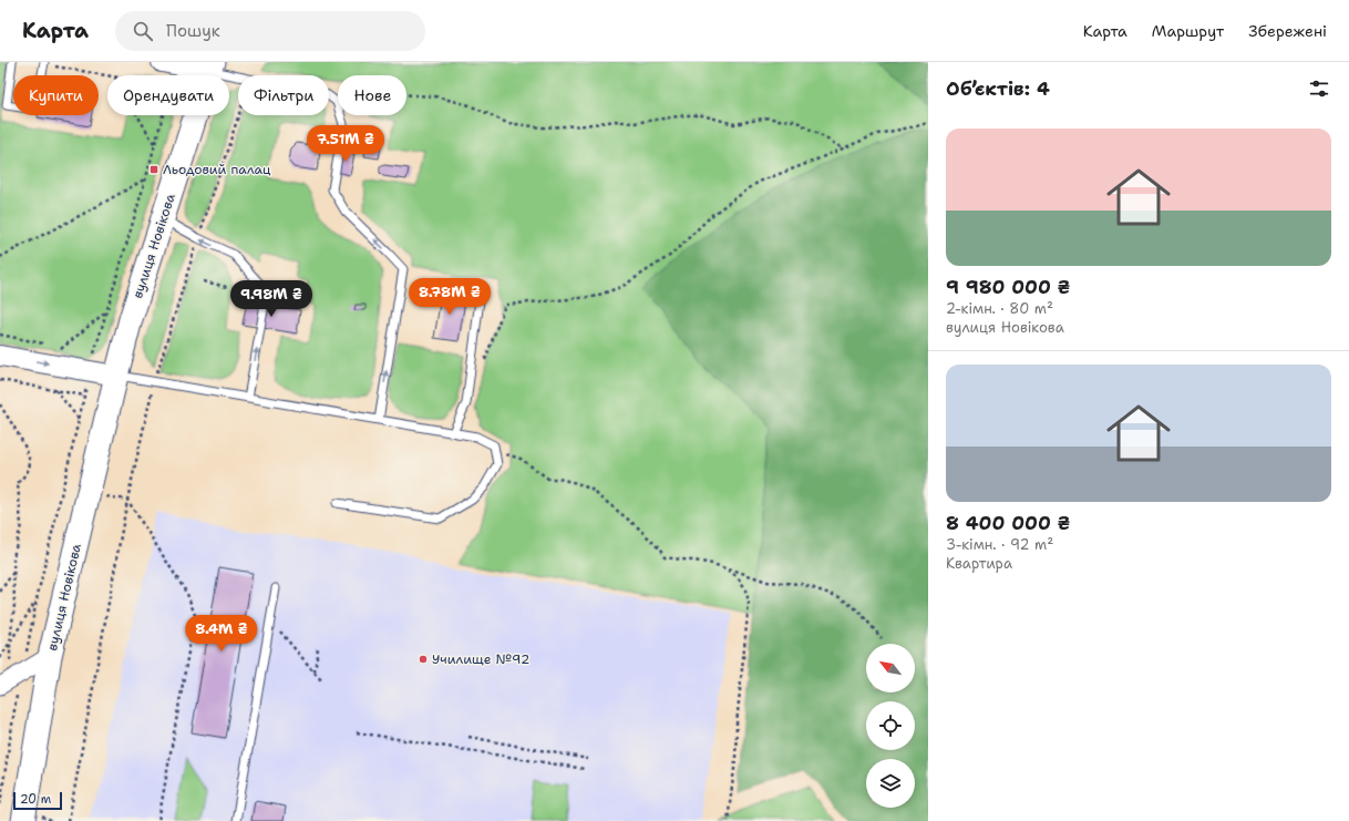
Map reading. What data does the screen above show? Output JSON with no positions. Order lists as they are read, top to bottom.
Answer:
{
  "streets": {
    "main road": ["вулиця Новікова"]
  },
  "places": {
    "transit": ["Льодовий палац"],
    "other": ["Училище №92"]
  },
  "scale_bar": "20 m",
  "north": "top left",
  "page": {
    "header": "Карта",
    "search": "Пошук",
    "nav": ["Карта", "Маршрут", "Збережені"],
    "heading": "Об’єктів: 4",
    "chip": [
      "Купити",
      "Орендувати",
      "Фільтри",
      "Нове"
    ],
    "list": [
      {
        "name": "9 980 000 ₴",
        "note": "2-кімн. · 80 m² · вулиця Новікова"
      },
      {
        "name": "8 400 000 ₴",
        "note": "3-кімн. · 92 m² · Квартира"
      }
    ],
    "price": [
      "7.51M ₴",
      "8.78M ₴",
      "9.98M ₴",
      "8.4M ₴"
    ],
    "scale": "20 m"
  }
}
